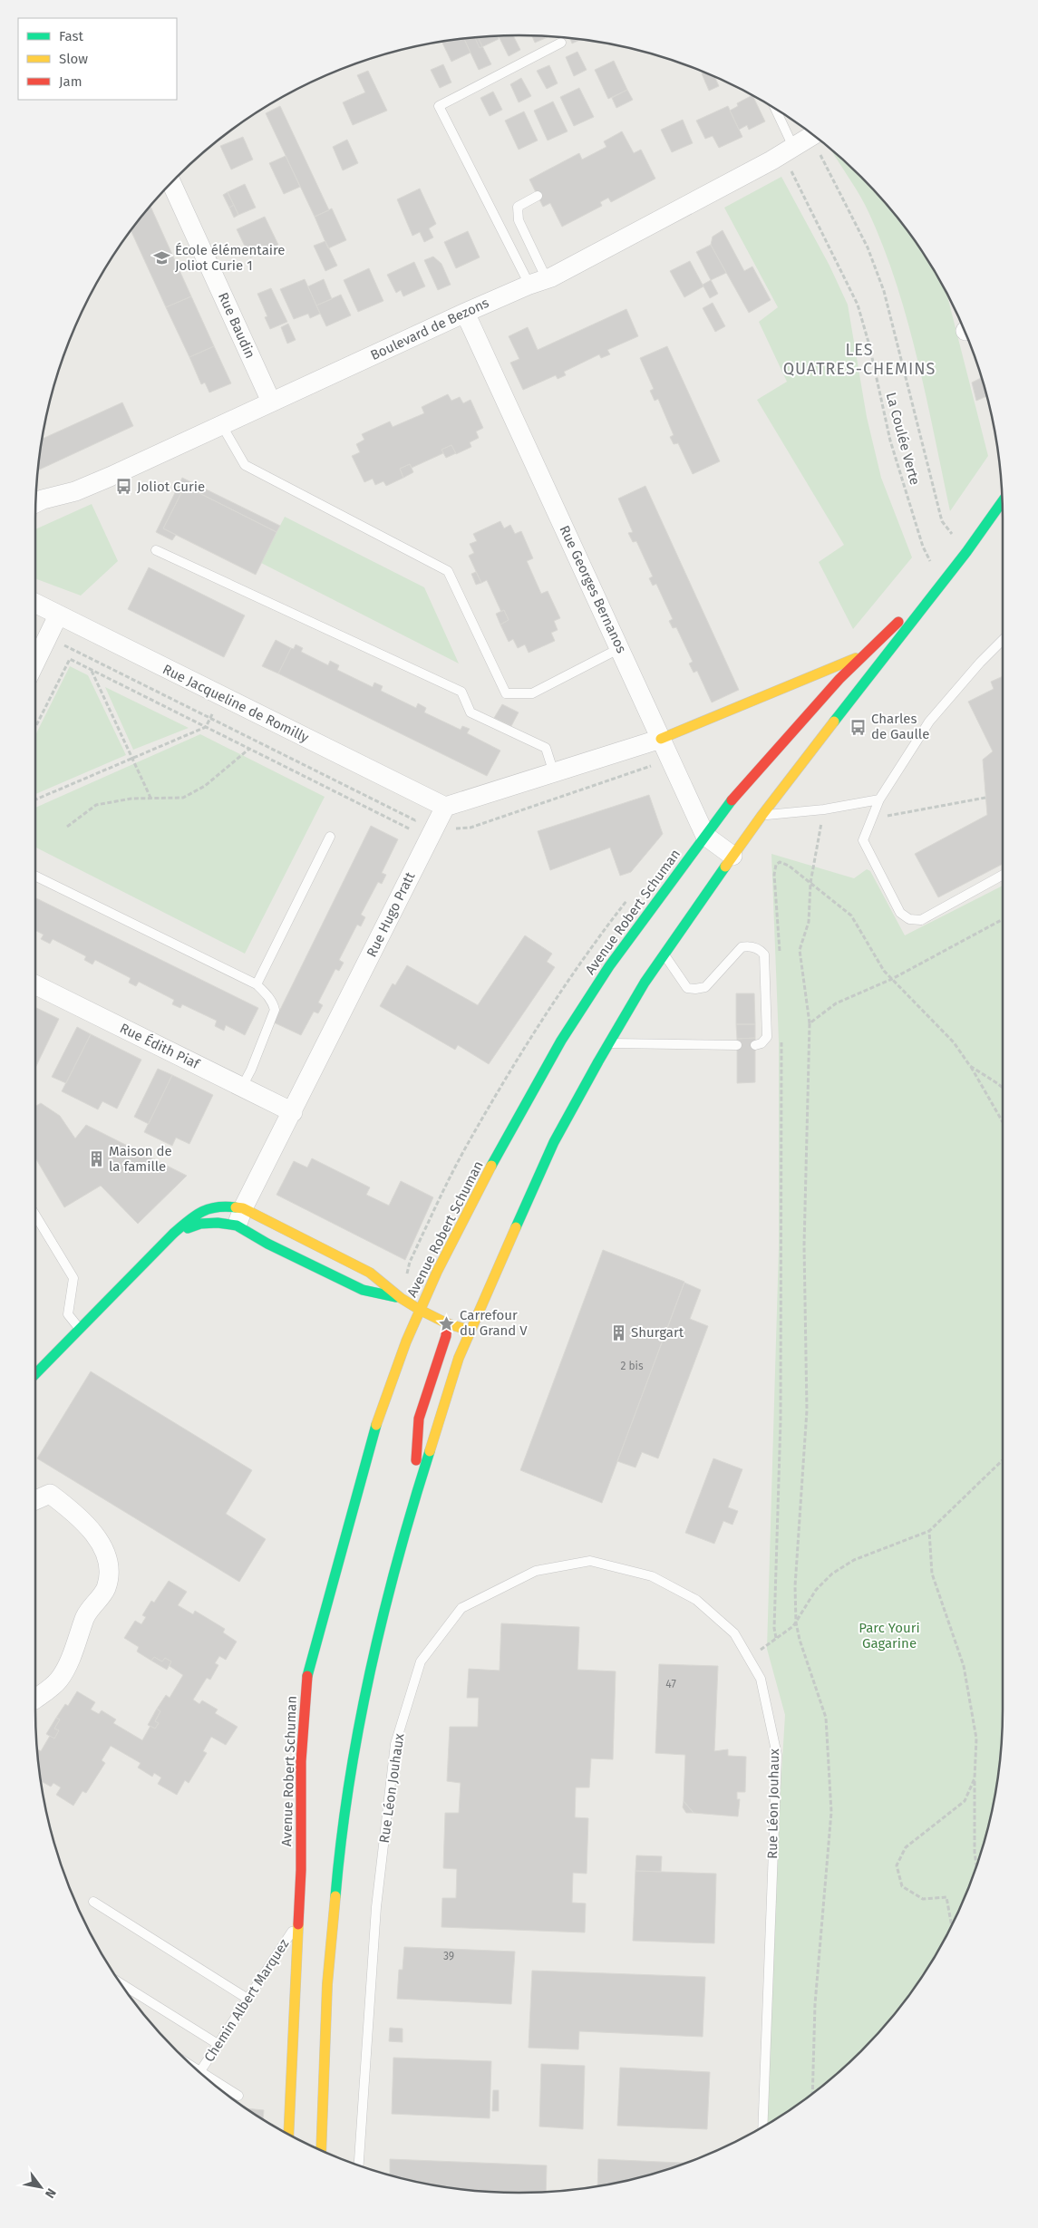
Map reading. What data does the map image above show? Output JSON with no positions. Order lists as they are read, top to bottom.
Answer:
{
  "streets": {
    "main road": ["Avenue Robert Schuman"],
    "street": [
      "Rue Baudin",
      "Boulevard de Bezons",
      "Rue Georges Bernanos",
      "Rue Jacqueline de Romilly",
      "Rue Hugo Pratt",
      "Rue Édith Piaf"
    ],
    "lane": ["Rue Léon Jouhaux", "Chemin Albert Marquez"],
    "path": ["La Coulée Verte"]
  },
  "crossings": [
    ["Rue Baudin", "Boulevard de Bezons"],
    ["Boulevard de Bezons", "La Coulée Verte"],
    ["Boulevard de Bezons", "Rue Georges Bernanos"],
    ["La Coulée Verte", "Avenue Robert Schuman"],
    ["Rue Georges Bernanos", "Avenue Robert Schuman"],
    ["Rue Jacqueline de Romilly", "Rue Hugo Pratt"],
    ["Avenue Robert Schuman", "Chemin Albert Marquez"],
    ["Rue Hugo Pratt", "Rue Édith Piaf"]
  ],
  "districts": ["LES QUATRES-CHEMINS"],
  "parks": ["Parc Youri Gagarine"],
  "places": {
    "school or university": ["École élémentaire Joliot Curie 1"],
    "bus stop": ["Joliot Curie", "Charles de Gaulle"],
    "building": ["Maison de la famille", "Shurgart"],
    "place": ["Carrefour du Grand V"]
  },
  "house_numbers": ["2 bis", "47", "39"],
  "legend": ["Fast", "Slow", "Jam"],
  "north": "bottom right"
}
